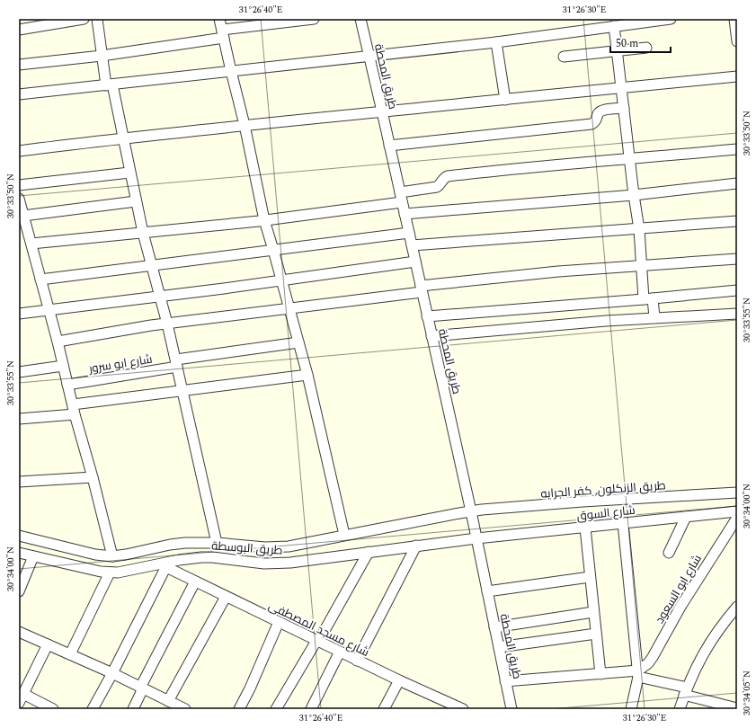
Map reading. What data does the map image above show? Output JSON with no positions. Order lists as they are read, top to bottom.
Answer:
{
  "streets": {
    "street": [
      "طريق المحطة",
      "شارع ابو سرور",
      "طريق الزنكلون, كفر الجرايه",
      "شارع السوق",
      "طريق البوسطة",
      "شارع ابو السعود",
      "شارع مسجد المصطفى"
    ]
  },
  "crossings": [
    ["طريق المحطة", "طريق الزنكلون, كفر الجرايه"],
    ["طريق المحطة", "شارع السوق"],
    ["طريق المحطة", "طريق البوسطة"],
    ["طريق الزنكلون, كفر الجرايه", "شارع السوق"],
    ["طريق الزنكلون, كفر الجرايه", "طريق البوسطة"],
    ["شارع السوق", "طريق البوسطة"],
    ["طريق البوسطة", "شارع مسجد المصطفى"]
  ],
  "scale_bar": "50 m",
  "coordinates": [
    "31°26'40\"E",
    "31°26'30\"E",
    "30°33'50\"N",
    "30°33'55\"N",
    "30°34'00\"N",
    "30°34'05\"N"
  ]
}
